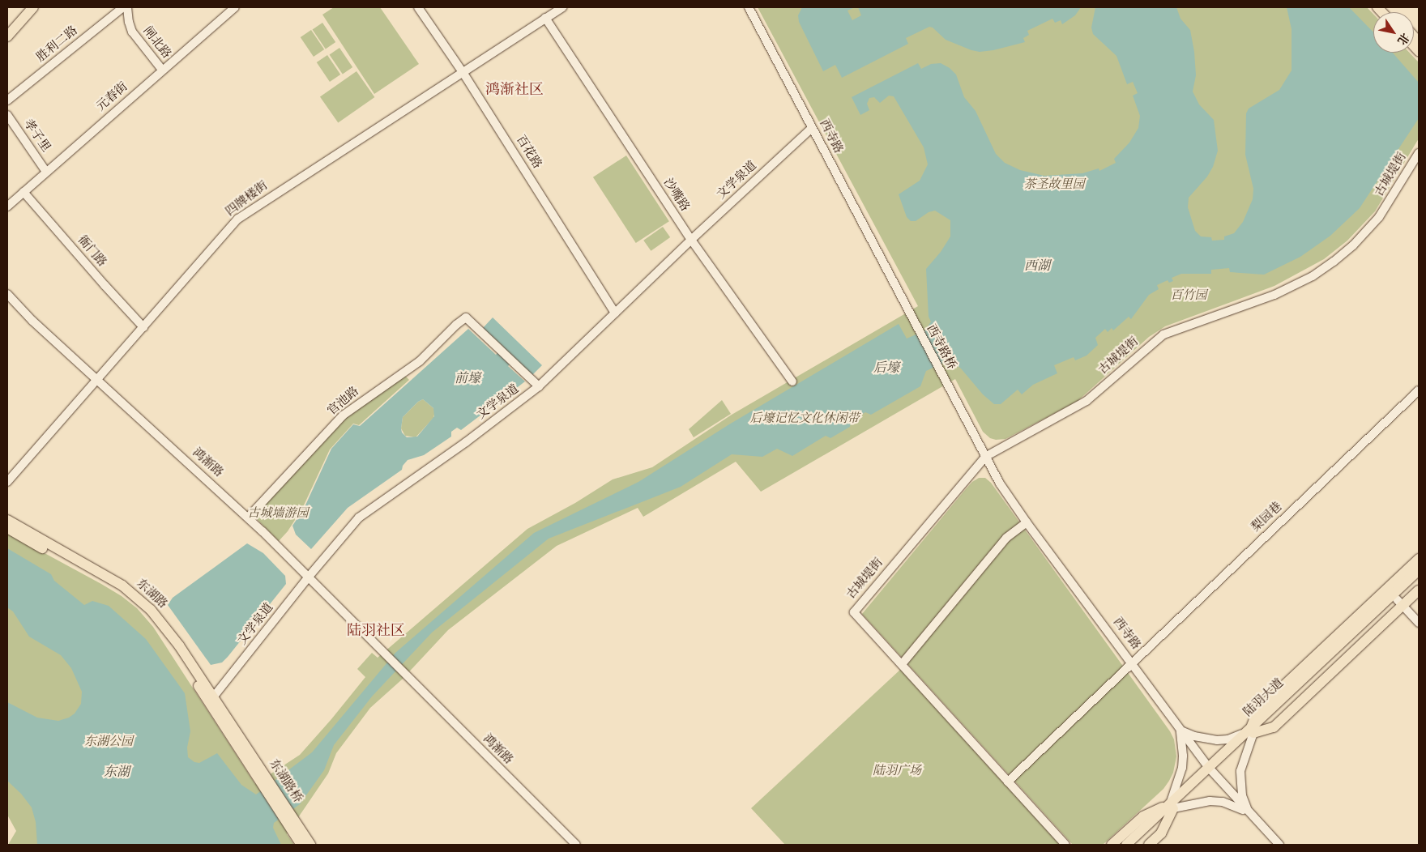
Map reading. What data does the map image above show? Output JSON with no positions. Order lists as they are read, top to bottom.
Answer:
{
  "streets": {
    "main road": ["东湖路", "陆羽大道", "东湖路桥"],
    "street": [
      "闸北路",
      "胜利二路",
      "元春街",
      "孝子里",
      "西寺路",
      "百花路",
      "古城堤街",
      "文学泉道",
      "沙嘴路",
      "四牌楼街",
      "衙门路",
      "西寺路桥",
      "官池路",
      "鸿渐路",
      "梨园巷"
    ]
  },
  "crossings": [
    ["闸北路", "元春街"],
    ["元春街", "孝子里"],
    ["元春街", "衙门路"],
    ["西寺路", "古城堤街"],
    ["西寺路", "文学泉道"],
    ["西寺路", "西寺路桥"],
    ["西寺路", "梨园巷"],
    ["西寺路", "陆羽大道"],
    ["百花路", "文学泉道"],
    ["百花路", "四牌楼街"],
    ["文学泉道", "沙嘴路"],
    ["文学泉道", "官池路"],
    ["文学泉道", "鸿渐路"],
    ["文学泉道", "东湖路"],
    ["沙嘴路", "四牌楼街"],
    ["四牌楼街", "衙门路"],
    ["四牌楼街", "鸿渐路"],
    ["官池路", "鸿渐路"],
    ["东湖路", "东湖路桥"]
  ],
  "districts": ["鸿渐社区", "陆羽社区"],
  "water": [
    "西湖",
    "后壕",
    "前壕",
    "东湖"
  ],
  "parks": [
    "茶圣故里园",
    "百竹园",
    "后壕记忆文化休闲带",
    "古城墙游园",
    "东湖公园",
    "陆羽广场"
  ],
  "north": "bottom right"
}
